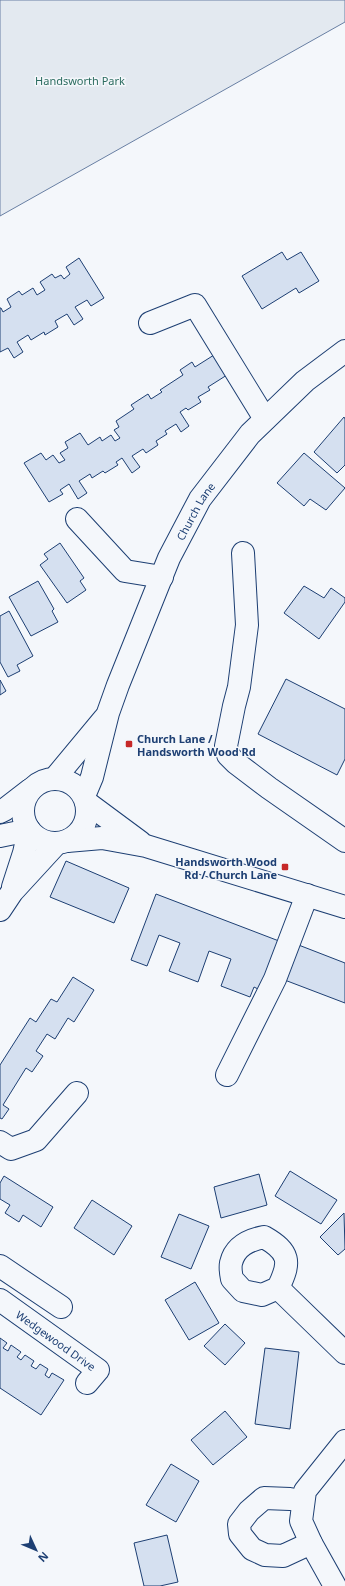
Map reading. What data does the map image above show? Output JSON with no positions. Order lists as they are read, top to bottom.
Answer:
{
  "streets": {
    "main road": ["Church Lane", "Wedgewood Drive"]
  },
  "parks": ["Handsworth Park"],
  "places": {
    "transit": ["Church Lane / Handsworth Wood Rd", "Handsworth Wood Rd / Church Lane"]
  },
  "north": "bottom right"
}
